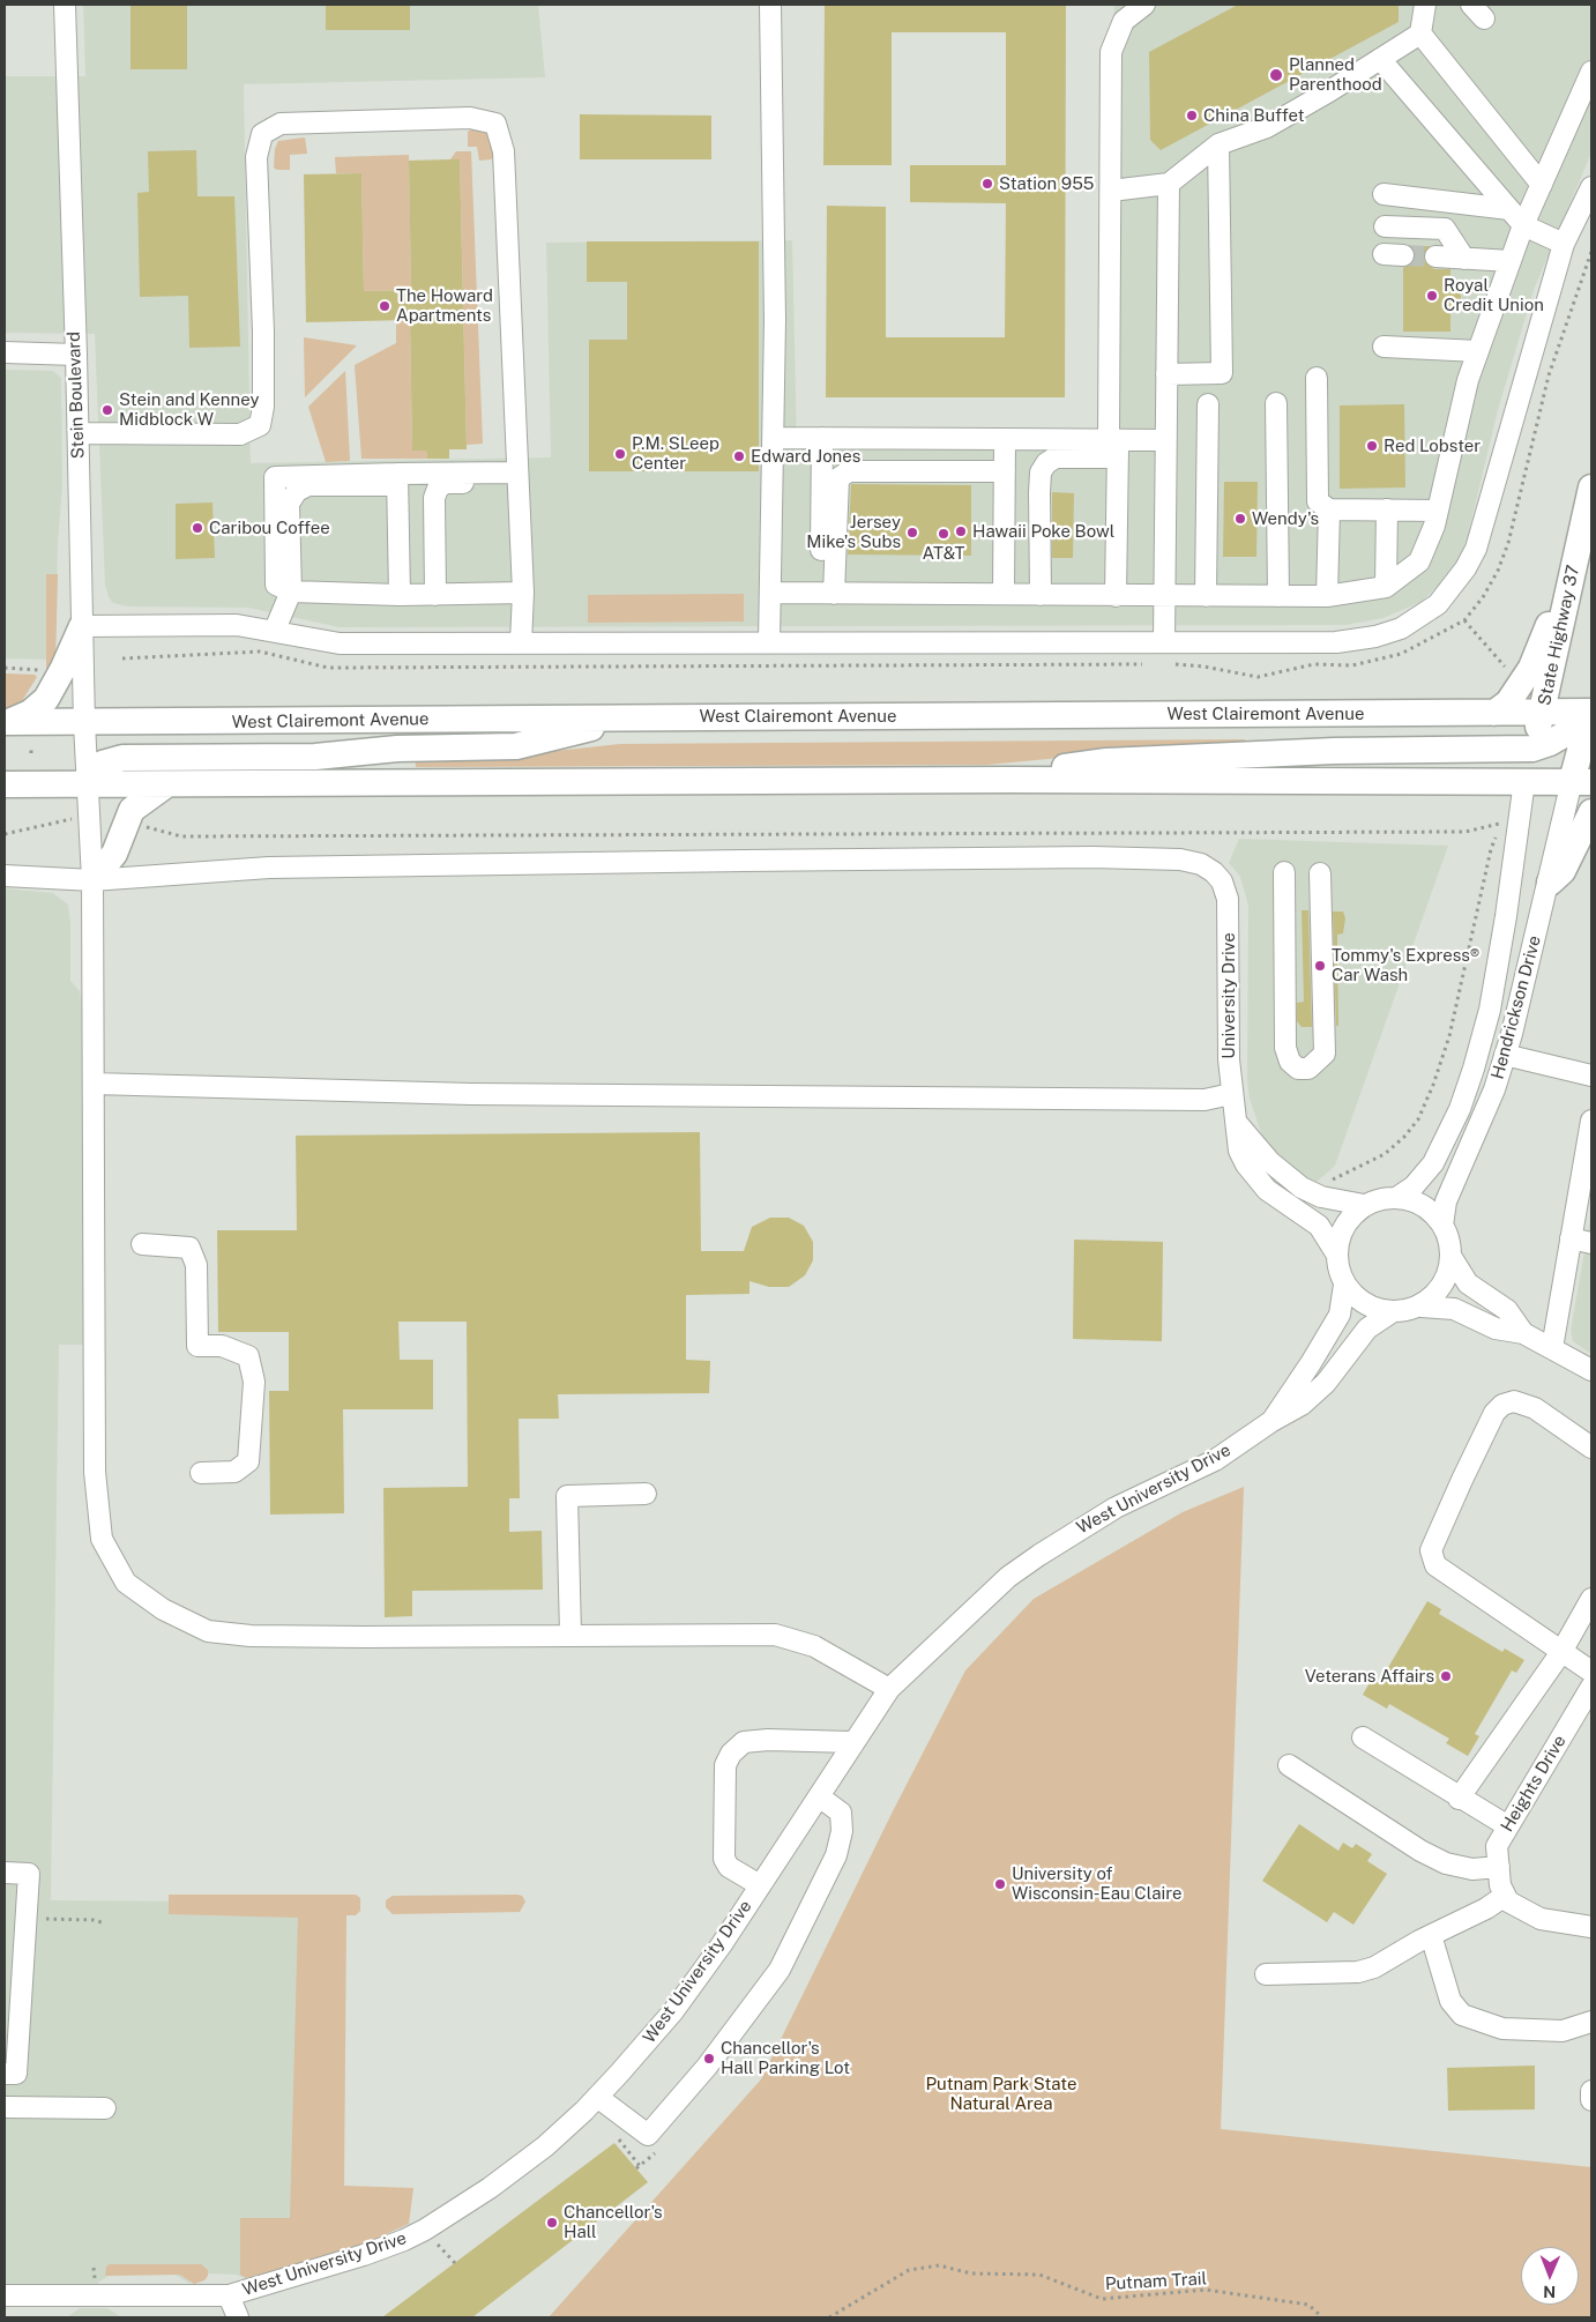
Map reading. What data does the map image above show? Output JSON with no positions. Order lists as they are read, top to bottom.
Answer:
{
  "streets": {
    "main road": ["State Highway 37", "West Clairemont Avenue"],
    "street": [
      "Stein Boulevard",
      "University Drive",
      "Hendrickson Drive",
      "West University Drive",
      "Heights Drive"
    ],
    "path": ["Putnam Trail"]
  },
  "crossings": [
    ["Stein Boulevard", "West Clairemont Avenue"],
    ["Stein Boulevard", "University Drive"],
    ["Stein Boulevard", "West University Drive"],
    ["State Highway 37", "West Clairemont Avenue"],
    ["State Highway 37", "Hendrickson Drive"],
    ["University Drive", "Hendrickson Drive"],
    ["University Drive", "West University Drive"],
    ["Hendrickson Drive", "West University Drive"]
  ],
  "parks": ["Putnam Park State Natural Area"],
  "places": [
    "Planned Parenthood",
    "China Buffet",
    "Station 955",
    "Royal Credit Union",
    "The Howard Apartments",
    "Stein and Kenney Midblock W",
    "Red Lobster",
    "P.M. SLeep Center",
    "Edward Jones",
    "Wendy's",
    "Caribou Coffee",
    "Hawaii Poke Bowl",
    "Jersey Mike's Subs",
    "AT&T",
    "Tommy's Express® Car Wash",
    "Veterans Affairs",
    "University of Wisconsin-Eau Claire",
    "Chancellor's Hall Parking Lot",
    "Chancellor's Hall"
  ],
  "north": "bottom"
}
